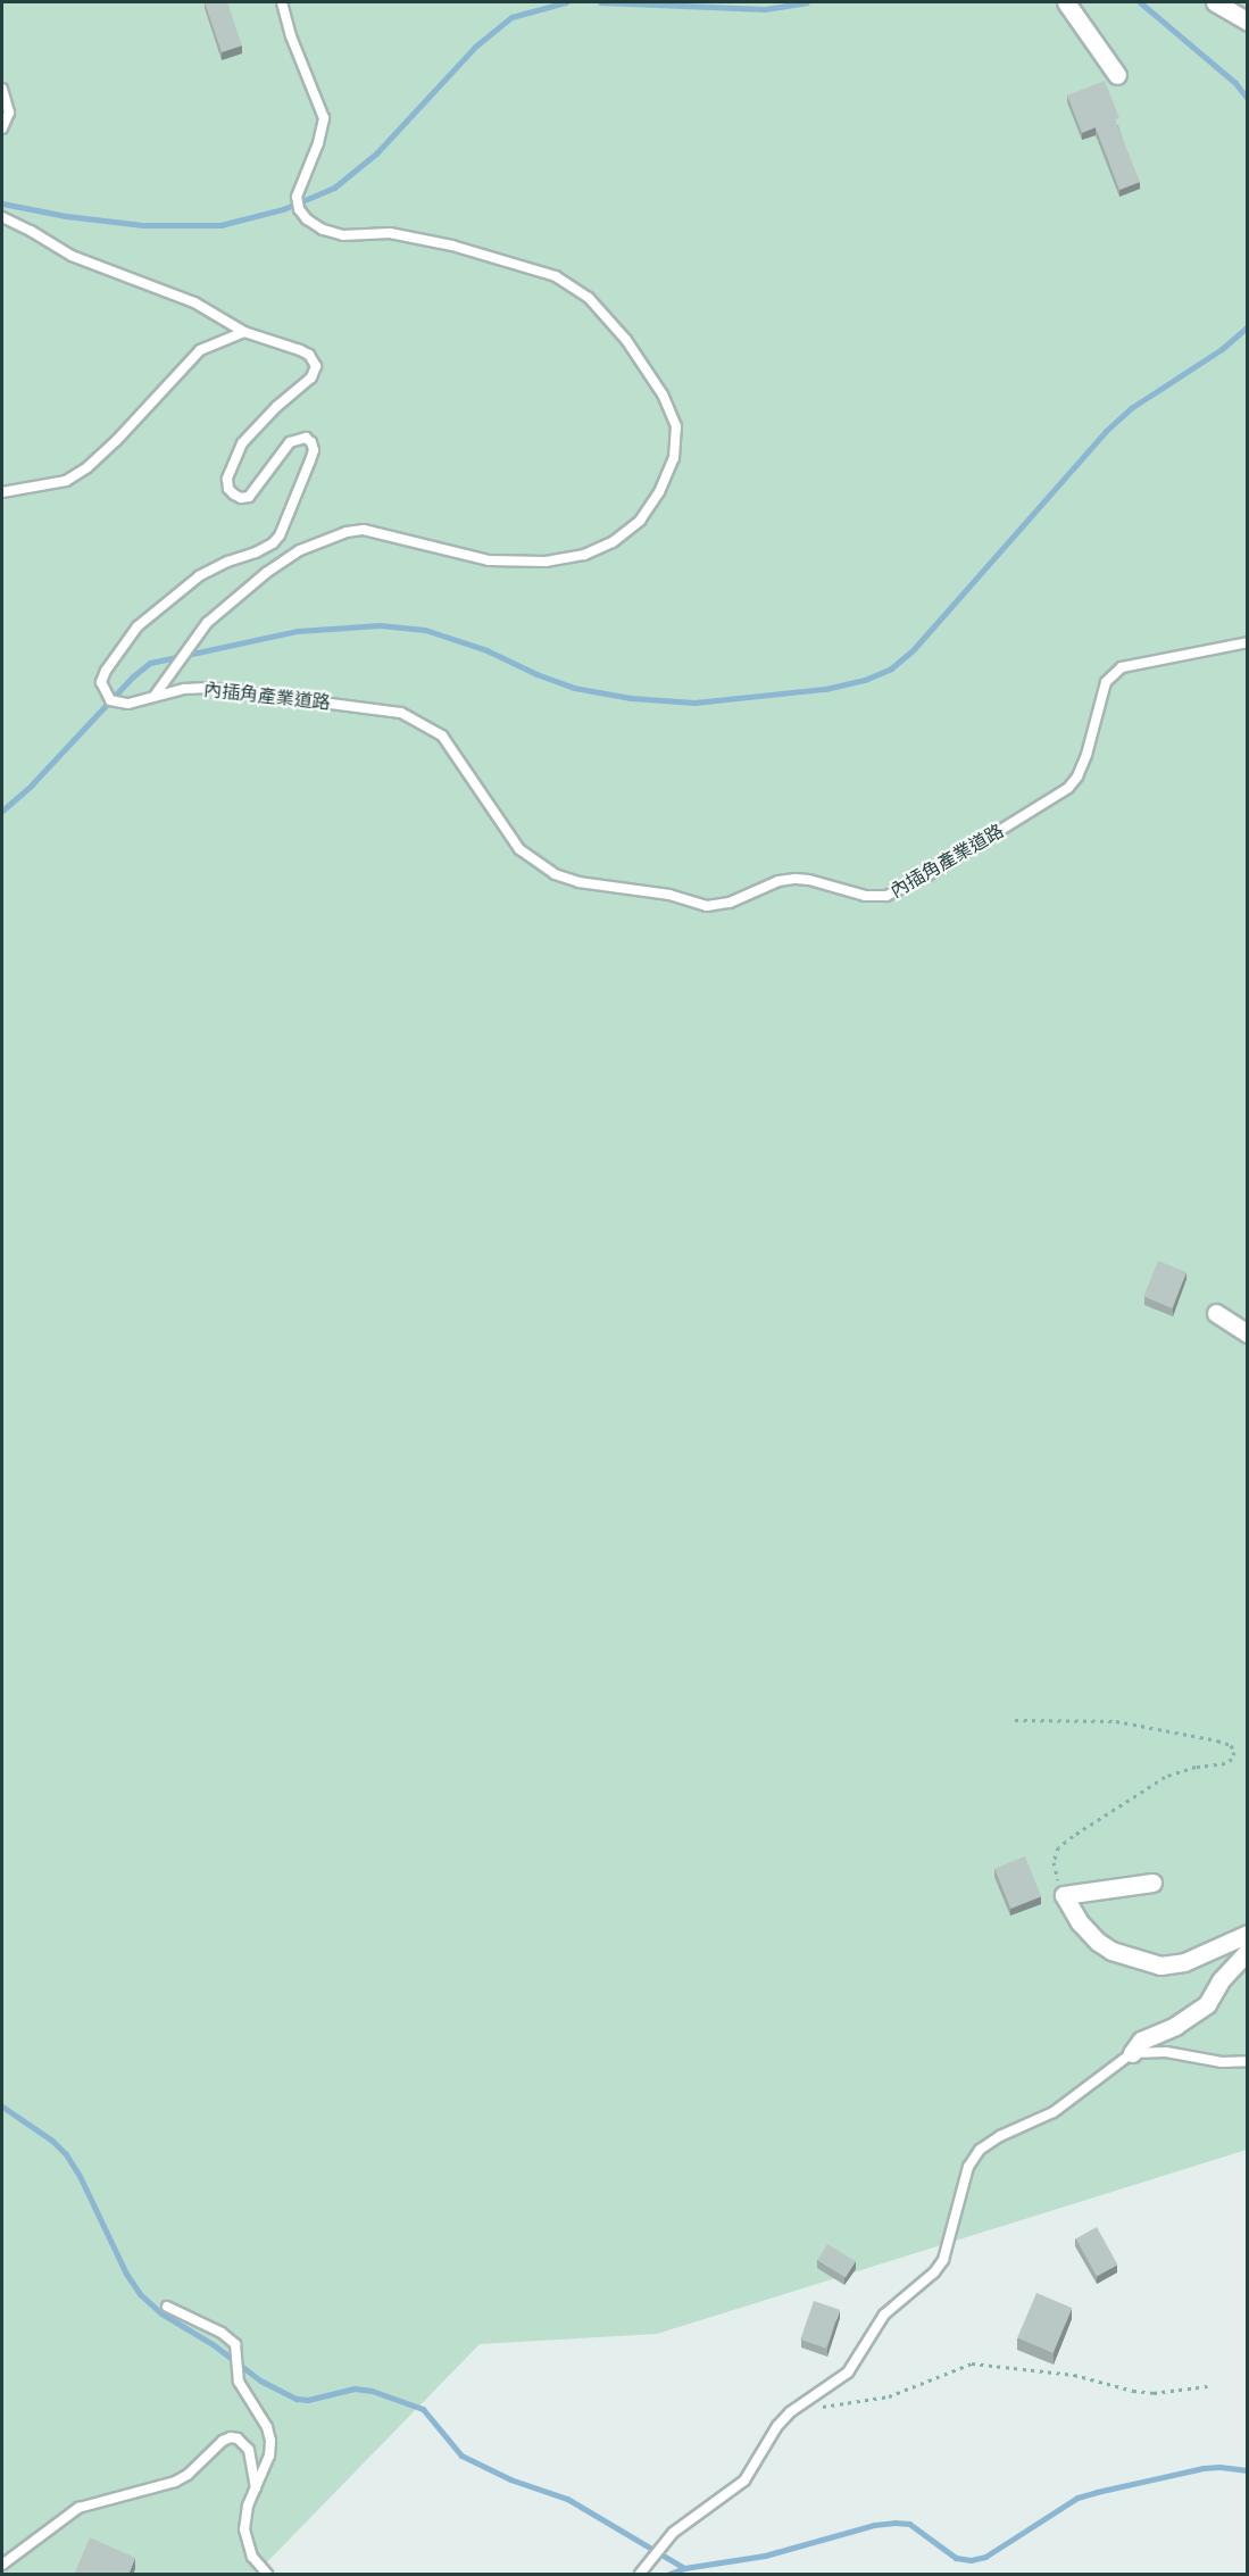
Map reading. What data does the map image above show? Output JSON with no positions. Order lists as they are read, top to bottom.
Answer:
{
  "streets": {
    "lane": ["內插角產業道路"]
  }
}
